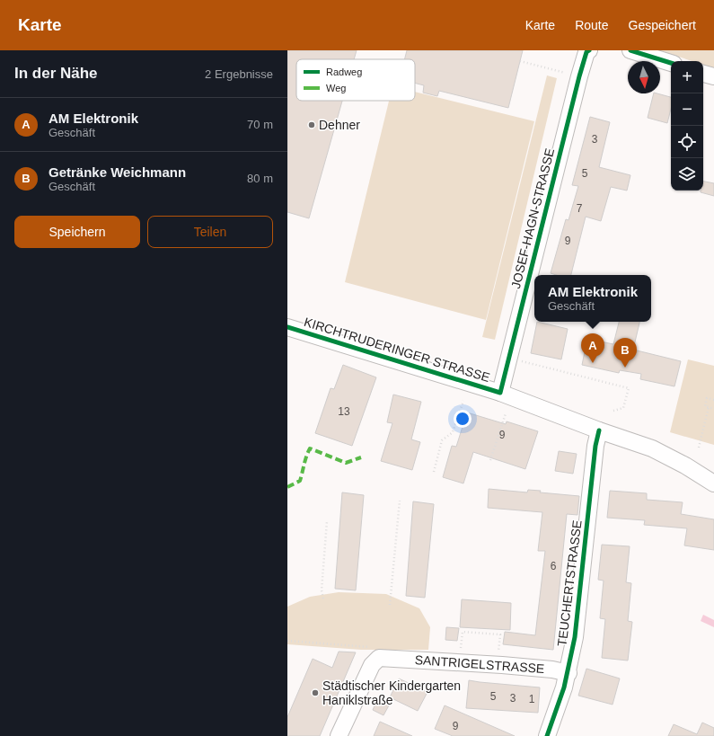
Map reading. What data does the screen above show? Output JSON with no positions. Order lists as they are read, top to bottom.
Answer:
{
  "streets": {
    "street": [
      "JOSEF-HAGN-STRASSE",
      "KIRCHTRUDERINGER STRASSE",
      "TEUCHERTSTRASSE",
      "SANTRIGELSTRASSE"
    ]
  },
  "crossings": [
    ["JOSEF-HAGN-STRASSE", "KIRCHTRUDERINGER STRASSE"],
    ["KIRCHTRUDERINGER STRASSE", "TEUCHERTSTRASSE"],
    ["TEUCHERTSTRASSE", "SANTRIGELSTRASSE"]
  ],
  "places": ["Dehner", "Städtischer Kindergarten Haniklstraße"],
  "house_numbers": [
    "3",
    "5",
    "7",
    "9",
    "13",
    "9",
    "6",
    "5",
    "3",
    "1",
    "9"
  ],
  "legend": ["Radweg", "Weg"],
  "north": "bottom",
  "page": {
    "header": "Karte",
    "nav": ["Karte", "Route", "Gespeichert"],
    "heading": ["In der Nähe", "2 Ergebnisse"],
    "map_buttons": ["+", "−"],
    "list": [
      {
        "mark": "A",
        "name": "AM Elektronik",
        "note": "Geschäft",
        "value": "70 m"
      },
      {
        "mark": "B",
        "name": "Getränke Weichmann",
        "note": "Geschäft",
        "value": "80 m"
      }
    ],
    "buttons": ["Speichern", "Teilen"],
    "popup": ["AM Elektronik", "Geschäft"],
    "pins": ["A", "B"]
  }
}
